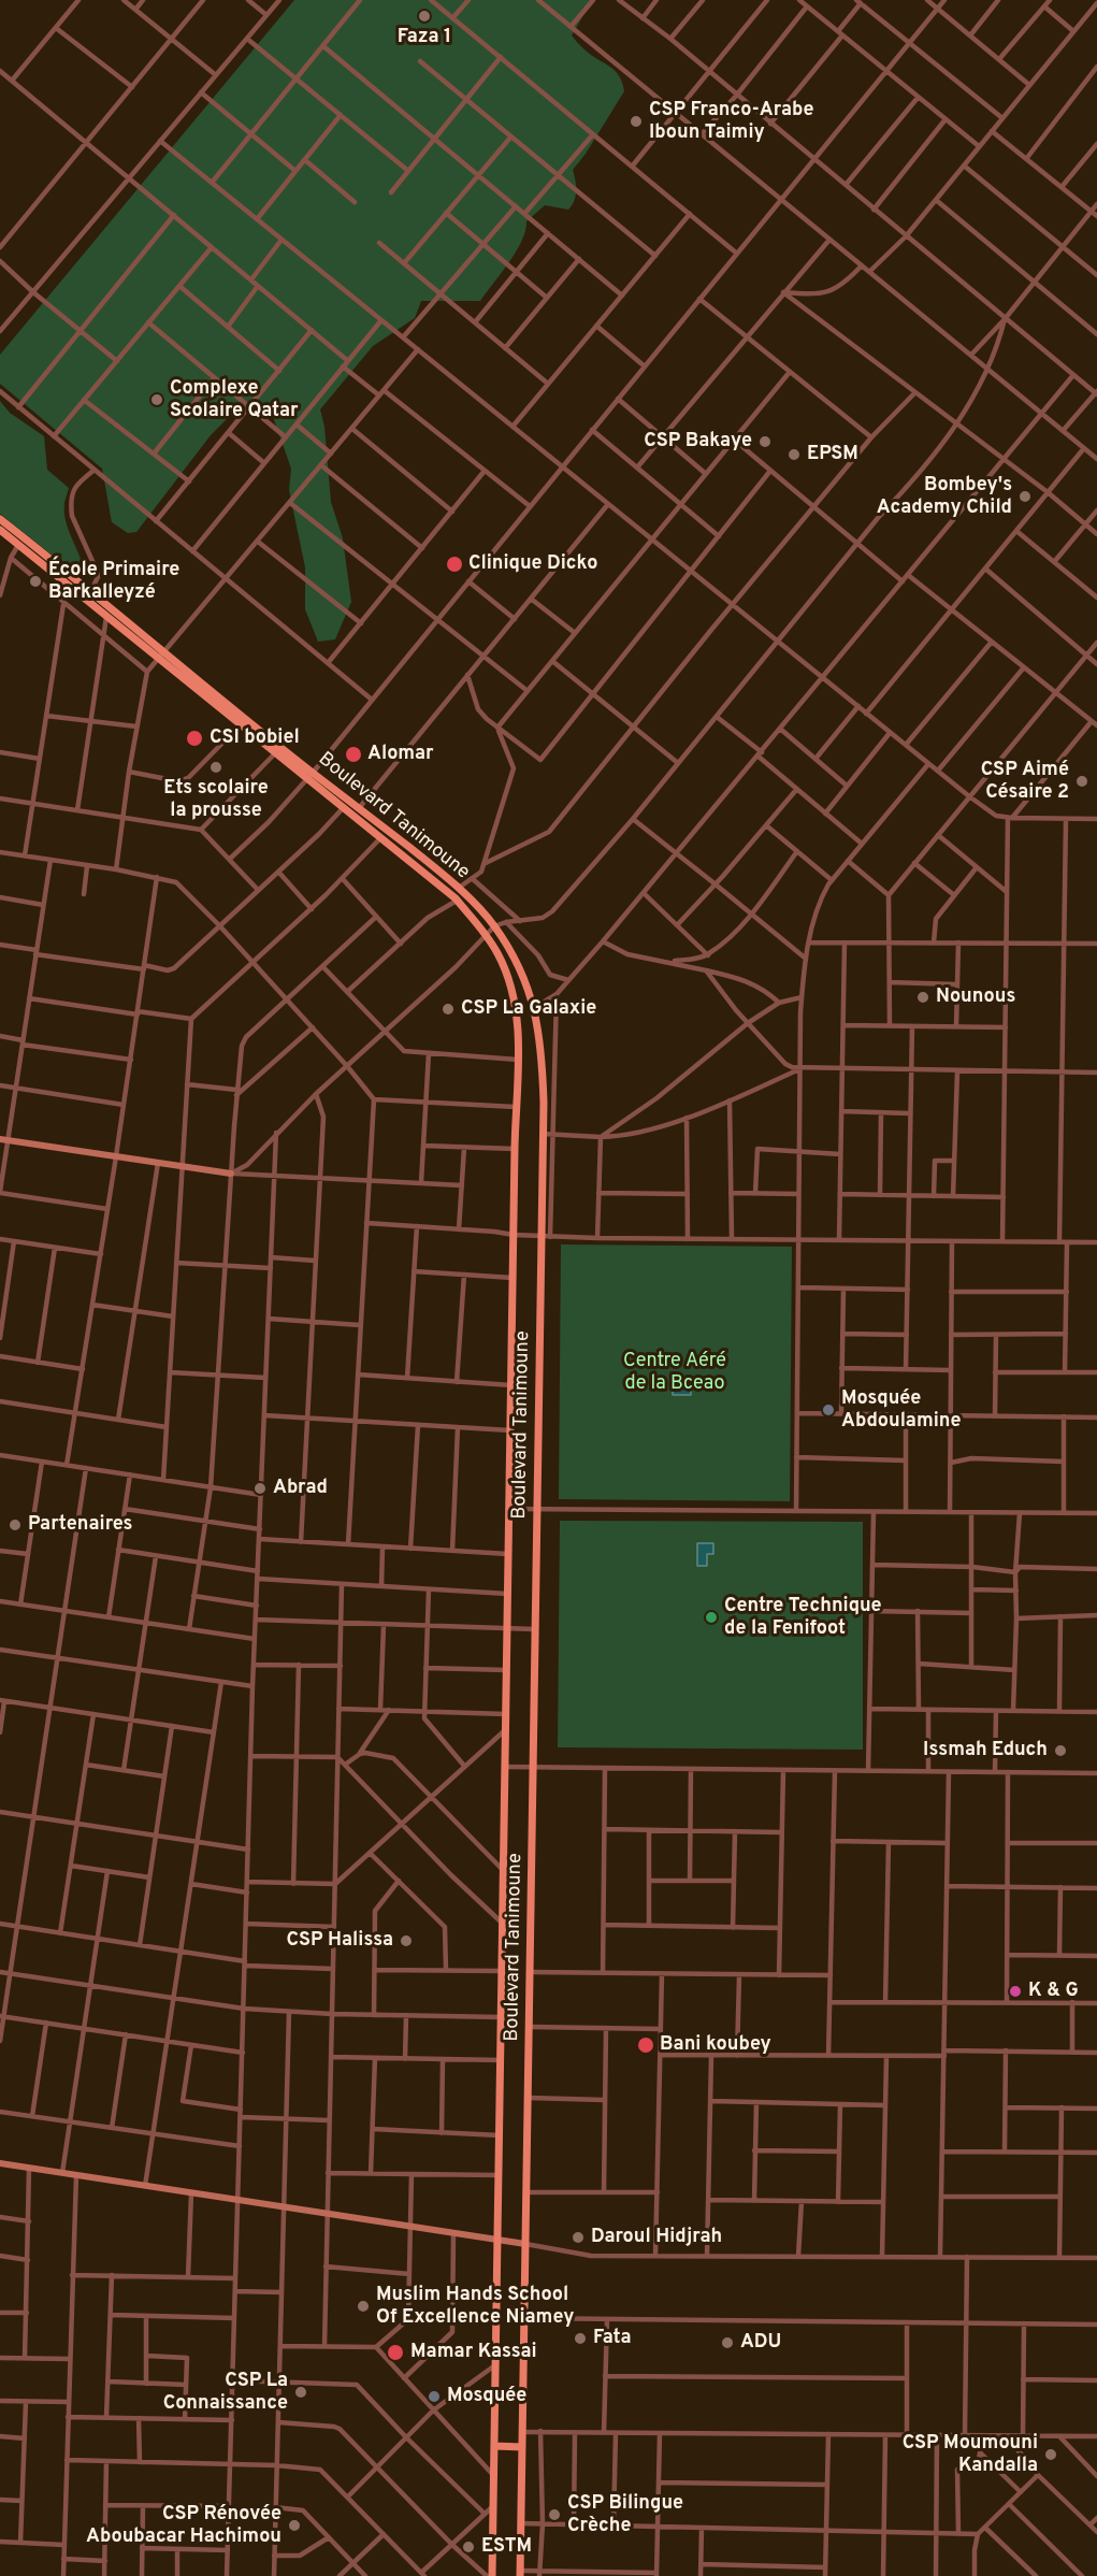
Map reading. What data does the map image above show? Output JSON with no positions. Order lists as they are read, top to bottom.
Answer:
{
  "streets": {
    "main road": ["Boulevard Tanimoune"]
  },
  "parks": ["Centre Aéré de la Bceao"],
  "places": [
    "Faza 1",
    "CSP Franco-Arabe Iboun Taimiy",
    "Complexe Scolaire Qatar",
    "CSP Bakaye",
    "EPSM",
    "Bombey's Academy Child",
    "Clinique Dicko",
    "École Primaire Barkalleyzé",
    "CSI bobiel",
    "Alomar",
    "Ets scolaire la prousse",
    "CSP Aimé Césaire 2",
    "Nounous",
    "CSP La Galaxie",
    "Mosquée Abdoulamine",
    "Abrad",
    "Partenaires",
    "Centre Technique de la Fenifoot",
    "Issmah Educh",
    "CSP Halissa",
    "K & G",
    "Bani koubey",
    "Daroul Hidjrah",
    "Muslim Hands School Of Excellence Niamey",
    "Fata",
    "ADU",
    "Mamar Kassai",
    "CSP La Connaissance",
    "Mosquée",
    "CSP Moumouni Kandalla",
    "CSP Bilingue Crèche",
    "CSP Rénovée Aboubacar Hachimou",
    "ESTM"
  ]
}
